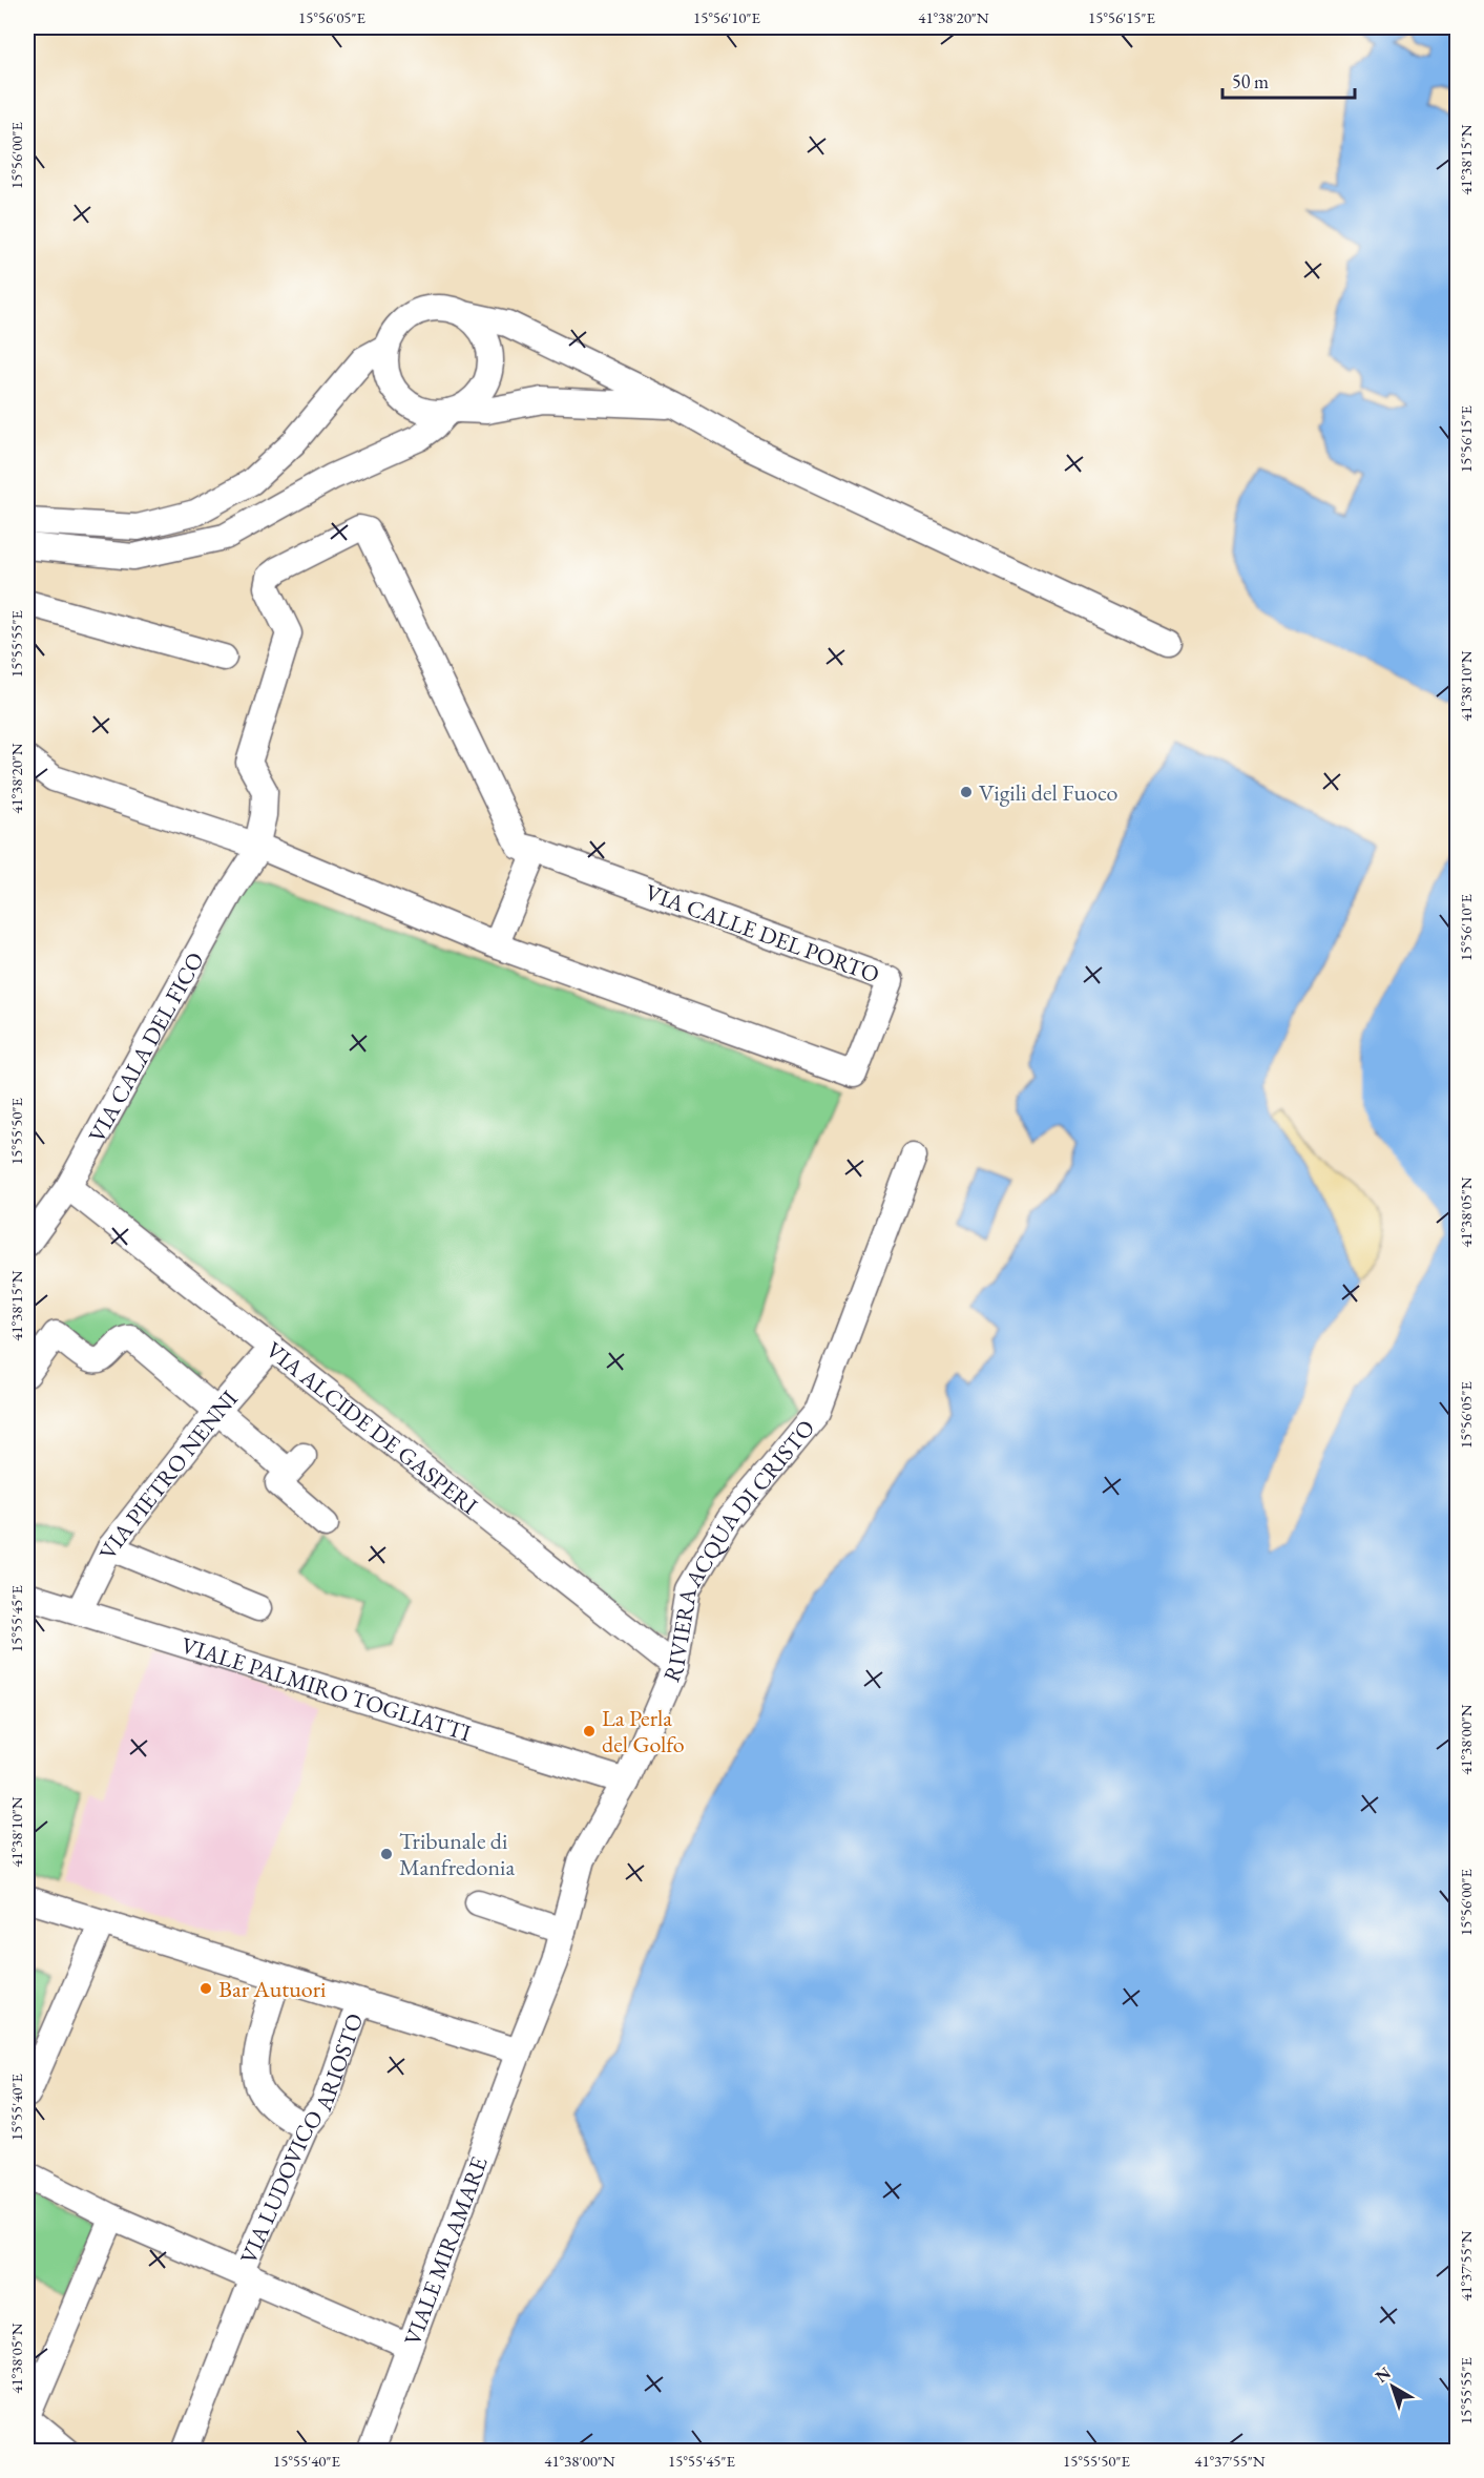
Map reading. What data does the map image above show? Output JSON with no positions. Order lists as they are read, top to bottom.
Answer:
{
  "streets": {
    "street": [
      "VIA CALLE DEL PORTO",
      "VIA CALA DEL FICO",
      "VIA ALCIDE DE GASPERI",
      "VIA PIETRO NENNI",
      "RIVIERA ACQUA DI CRISTO",
      "VIALE PALMIRO TOGLIATTI",
      "VIA LUDOVICO ARIOSTO",
      "VIALE MIRAMARE"
    ]
  },
  "crossings": [
    ["VIA CALLE DEL PORTO", "VIA CALA DEL FICO"],
    ["VIA CALA DEL FICO", "VIA ALCIDE DE GASPERI"],
    ["VIA ALCIDE DE GASPERI", "VIA PIETRO NENNI"],
    ["VIA ALCIDE DE GASPERI", "RIVIERA ACQUA DI CRISTO"],
    ["VIA PIETRO NENNI", "VIALE PALMIRO TOGLIATTI"],
    ["RIVIERA ACQUA DI CRISTO", "VIALE PALMIRO TOGLIATTI"],
    ["RIVIERA ACQUA DI CRISTO", "VIALE MIRAMARE"]
  ],
  "places": [
    "Vigili del Fuoco",
    "La Perla del Golfo",
    "Tribunale di Manfredonia",
    "Bar Autuori"
  ],
  "scale_bar": "50 m",
  "north": "top left",
  "coordinates": [
    "15°56'05\"E",
    "15°56'10\"E",
    "41°38'20\"N",
    "15°56'15\"E",
    "15°56'00\"E",
    "41°38'15\"N",
    "15°55'55\"E",
    "41°38'10\"N",
    "15°55'50\"E",
    "41°38'05\"N",
    "15°55'45\"E",
    "41°38'00\"N",
    "15°55'40\"E",
    "41°37'55\"N"
  ]
}
